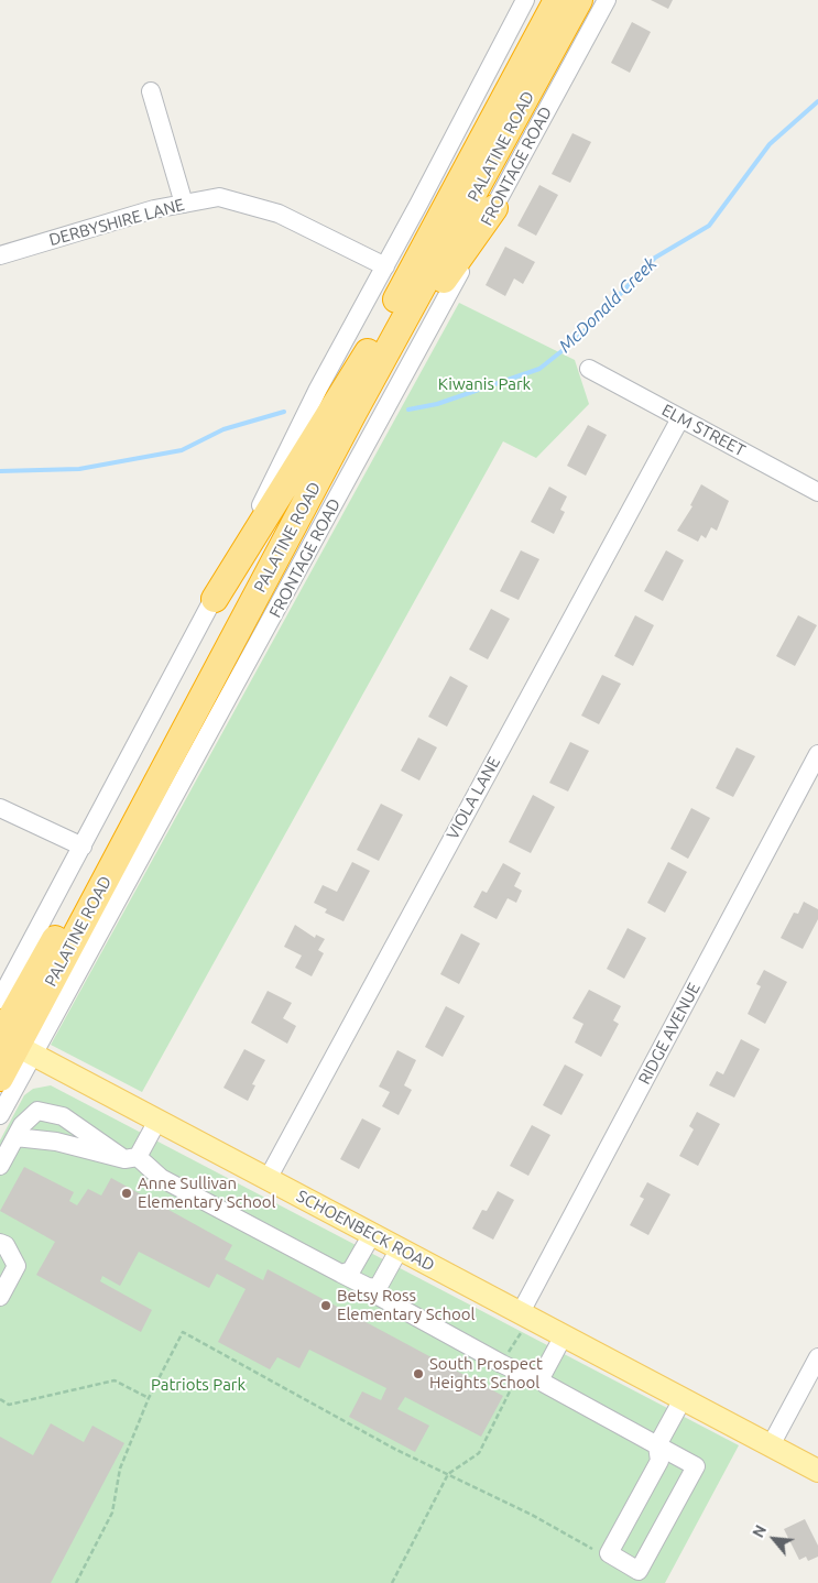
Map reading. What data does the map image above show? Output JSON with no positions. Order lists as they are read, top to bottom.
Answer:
{
  "streets": {
    "highway": ["PALATINE ROAD"],
    "main road": ["SCHOENBECK ROAD"],
    "street": [
      "FRONTAGE ROAD",
      "DERBYSHIRE LANE",
      "ELM STREET",
      "VIOLA LANE",
      "RIDGE AVENUE"
    ]
  },
  "crossings": [
    ["PALATINE ROAD", "FRONTAGE ROAD"],
    ["PALATINE ROAD", "SCHOENBECK ROAD"],
    ["FRONTAGE ROAD", "SCHOENBECK ROAD"],
    ["ELM STREET", "VIOLA LANE"],
    ["VIOLA LANE", "SCHOENBECK ROAD"],
    ["RIDGE AVENUE", "SCHOENBECK ROAD"]
  ],
  "water": ["McDonald Creek"],
  "parks": ["Kiwanis Park", "Patriots Park"],
  "places": ["Anne Sullivan Elementary School", "Betsy Ross Elementary School", "South Prospect Heights School"],
  "north": "top left"
}
